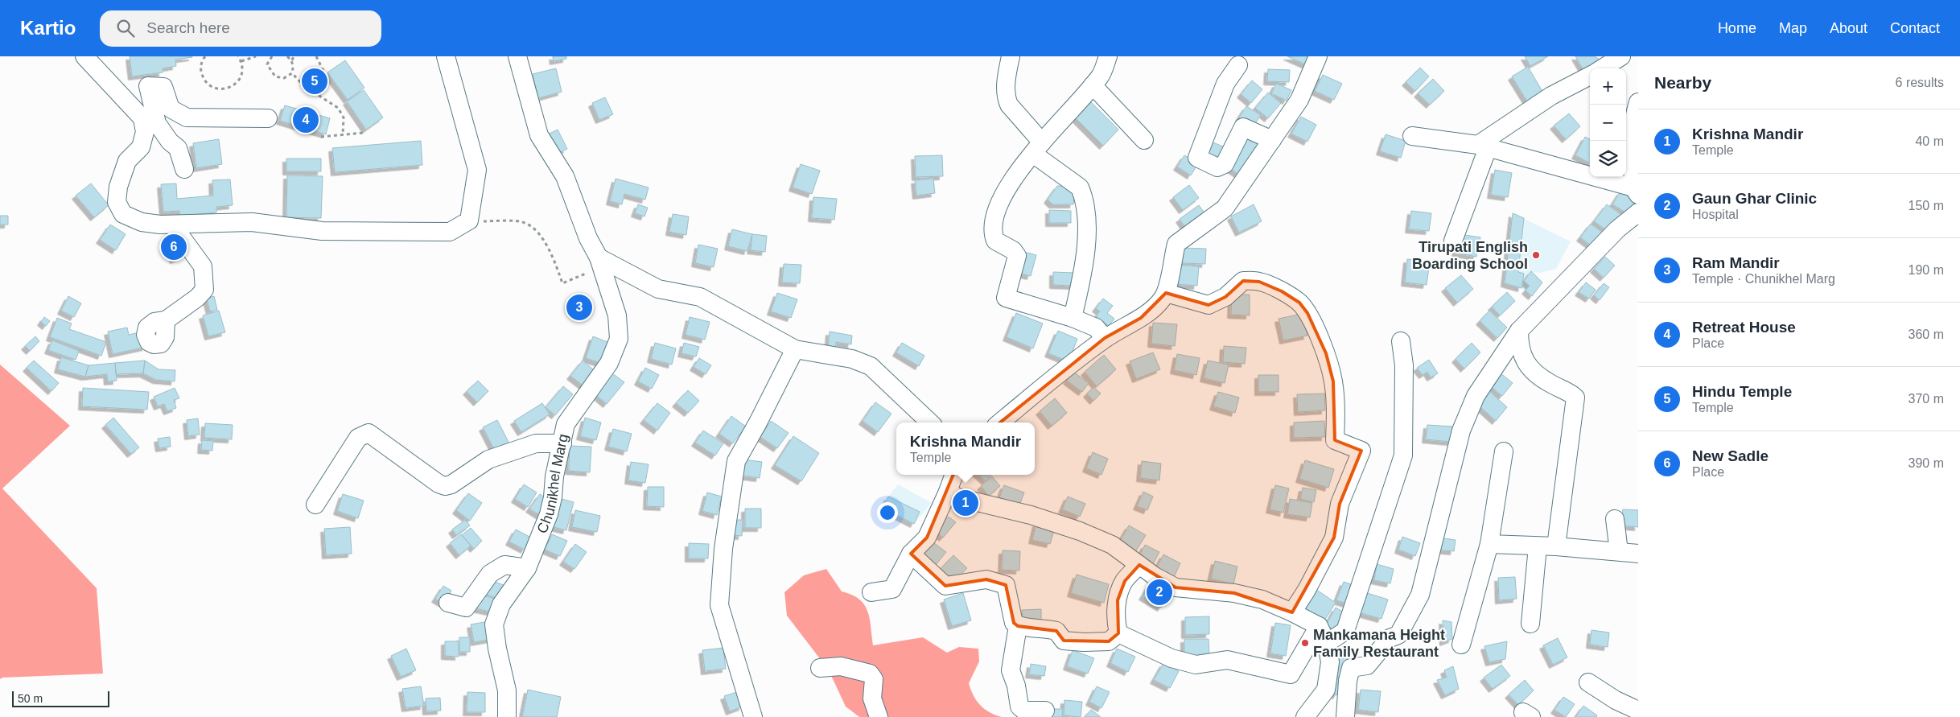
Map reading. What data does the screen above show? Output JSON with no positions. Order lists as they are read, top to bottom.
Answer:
{
  "streets": {
    "street": ["Chunikhel Marg"]
  },
  "places": ["Tirupati English Boarding School", "Mankamana Height Family Restaurant"],
  "scale_bar": "50 m",
  "page": {
    "header": "Kartio",
    "search": "Search here",
    "nav": [
      "Home",
      "Map",
      "About",
      "Contact"
    ],
    "heading": ["Nearby", "6 results"],
    "pins": [
      "5",
      "4",
      "6",
      "3",
      "1",
      "2"
    ],
    "map_buttons": ["+", "−"],
    "list": [
      {
        "mark": "1",
        "name": "Krishna Mandir",
        "note": "Temple",
        "value": "40 m"
      },
      {
        "mark": "2",
        "name": "Gaun Ghar Clinic",
        "note": "Hospital",
        "value": "150 m"
      },
      {
        "mark": "3",
        "name": "Ram Mandir",
        "note": "Temple · Chunikhel Marg",
        "value": "190 m"
      },
      {
        "mark": "4",
        "name": "Retreat House",
        "note": "Place",
        "value": "360 m"
      },
      {
        "mark": "5",
        "name": "Hindu Temple",
        "note": "Temple",
        "value": "370 m"
      },
      {
        "mark": "6",
        "name": "New Sadle",
        "note": "Place",
        "value": "390 m"
      }
    ],
    "popup": ["Krishna Mandir", "Temple"],
    "scale": "50 m"
  }
}
